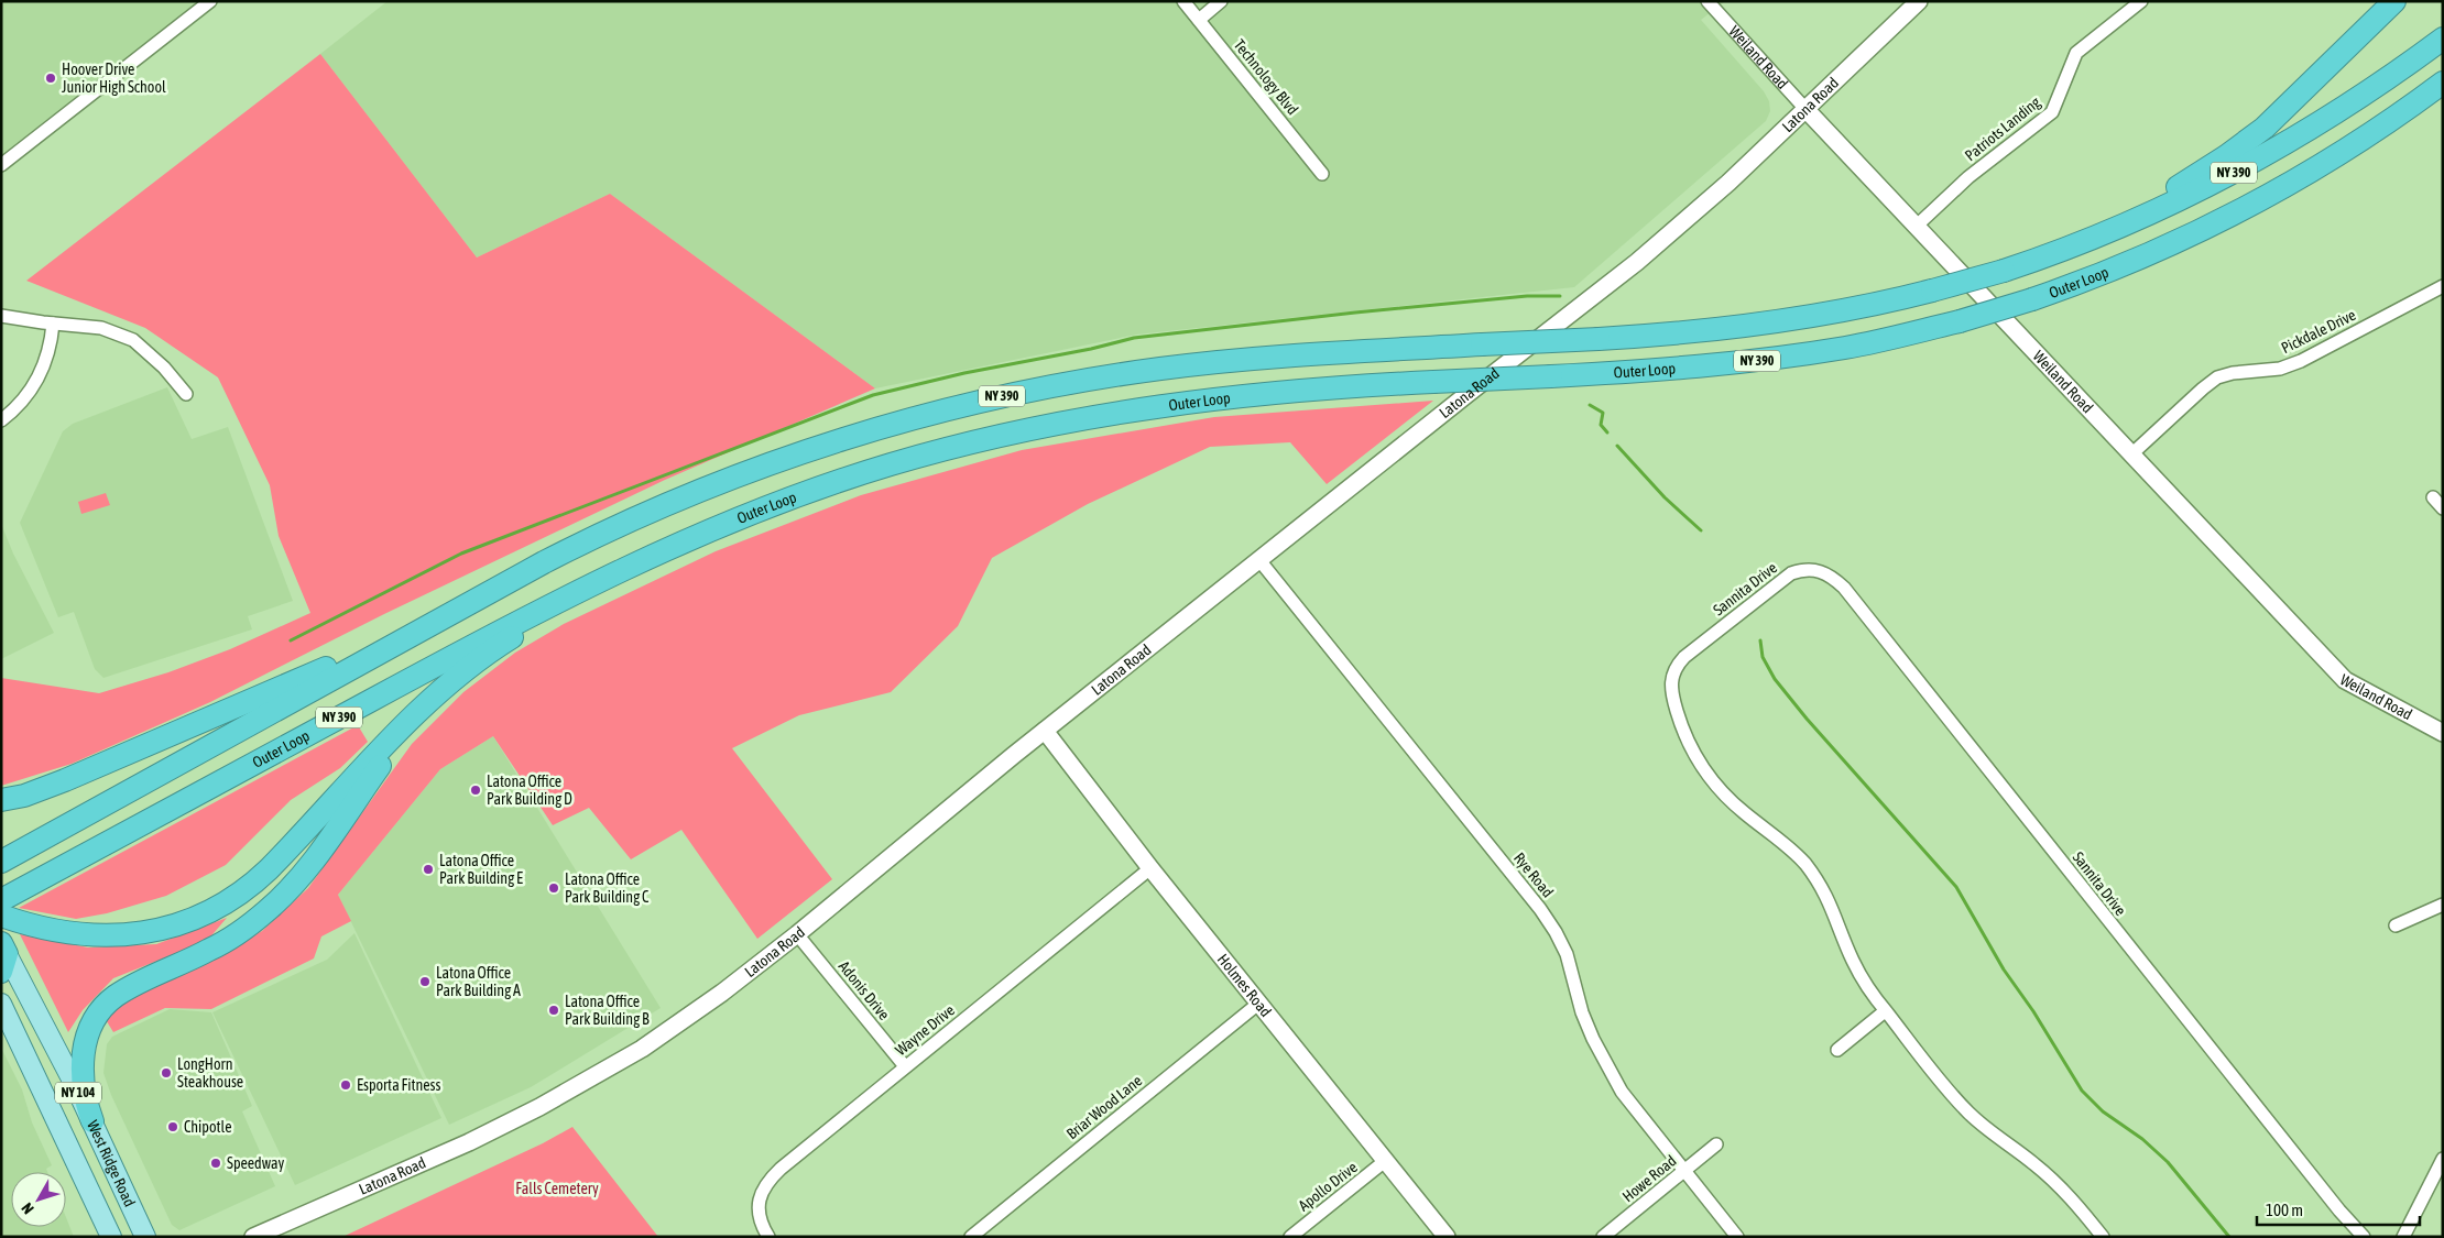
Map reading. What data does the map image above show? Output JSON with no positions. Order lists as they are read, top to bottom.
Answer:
{
  "streets": {
    "highway": ["NY 390", "Outer Loop"],
    "main road": ["NY 104", "West Ridge Road"],
    "street": [
      "Weiland Road",
      "Technology Blvd",
      "Latona Road",
      "Patriots Landing",
      "Pickdale Drive",
      "Sannita Drive",
      "Rye Road",
      "Holmes Road",
      "Adonis Drive",
      "Wayne Drive",
      "Briar Wood Lane",
      "Howe Road",
      "Apollo Drive"
    ]
  },
  "crossings": [
    ["Weiland Road", "Latona Road"],
    ["Weiland Road", "Patriots Landing"],
    ["Weiland Road", "Pickdale Drive"],
    ["Latona Road", "Rye Road"],
    ["Latona Road", "Holmes Road"],
    ["Latona Road", "Adonis Drive"],
    ["Rye Road", "Howe Road"],
    ["Holmes Road", "Wayne Drive"],
    ["Holmes Road", "Briar Wood Lane"],
    ["Holmes Road", "Apollo Drive"],
    ["Adonis Drive", "Wayne Drive"]
  ],
  "parks": ["Falls Cemetery"],
  "places": [
    "Hoover Drive Junior High School",
    "Latona Office Park Building D",
    "Latona Office Park Building E",
    "Latona Office Park Building C",
    "Latona Office Park Building A",
    "Latona Office Park Building B",
    "LongHorn Steakhouse",
    "Esporta Fitness",
    "Chipotle",
    "Speedway"
  ],
  "scale_bar": "100 m",
  "north": "bottom left"
}
